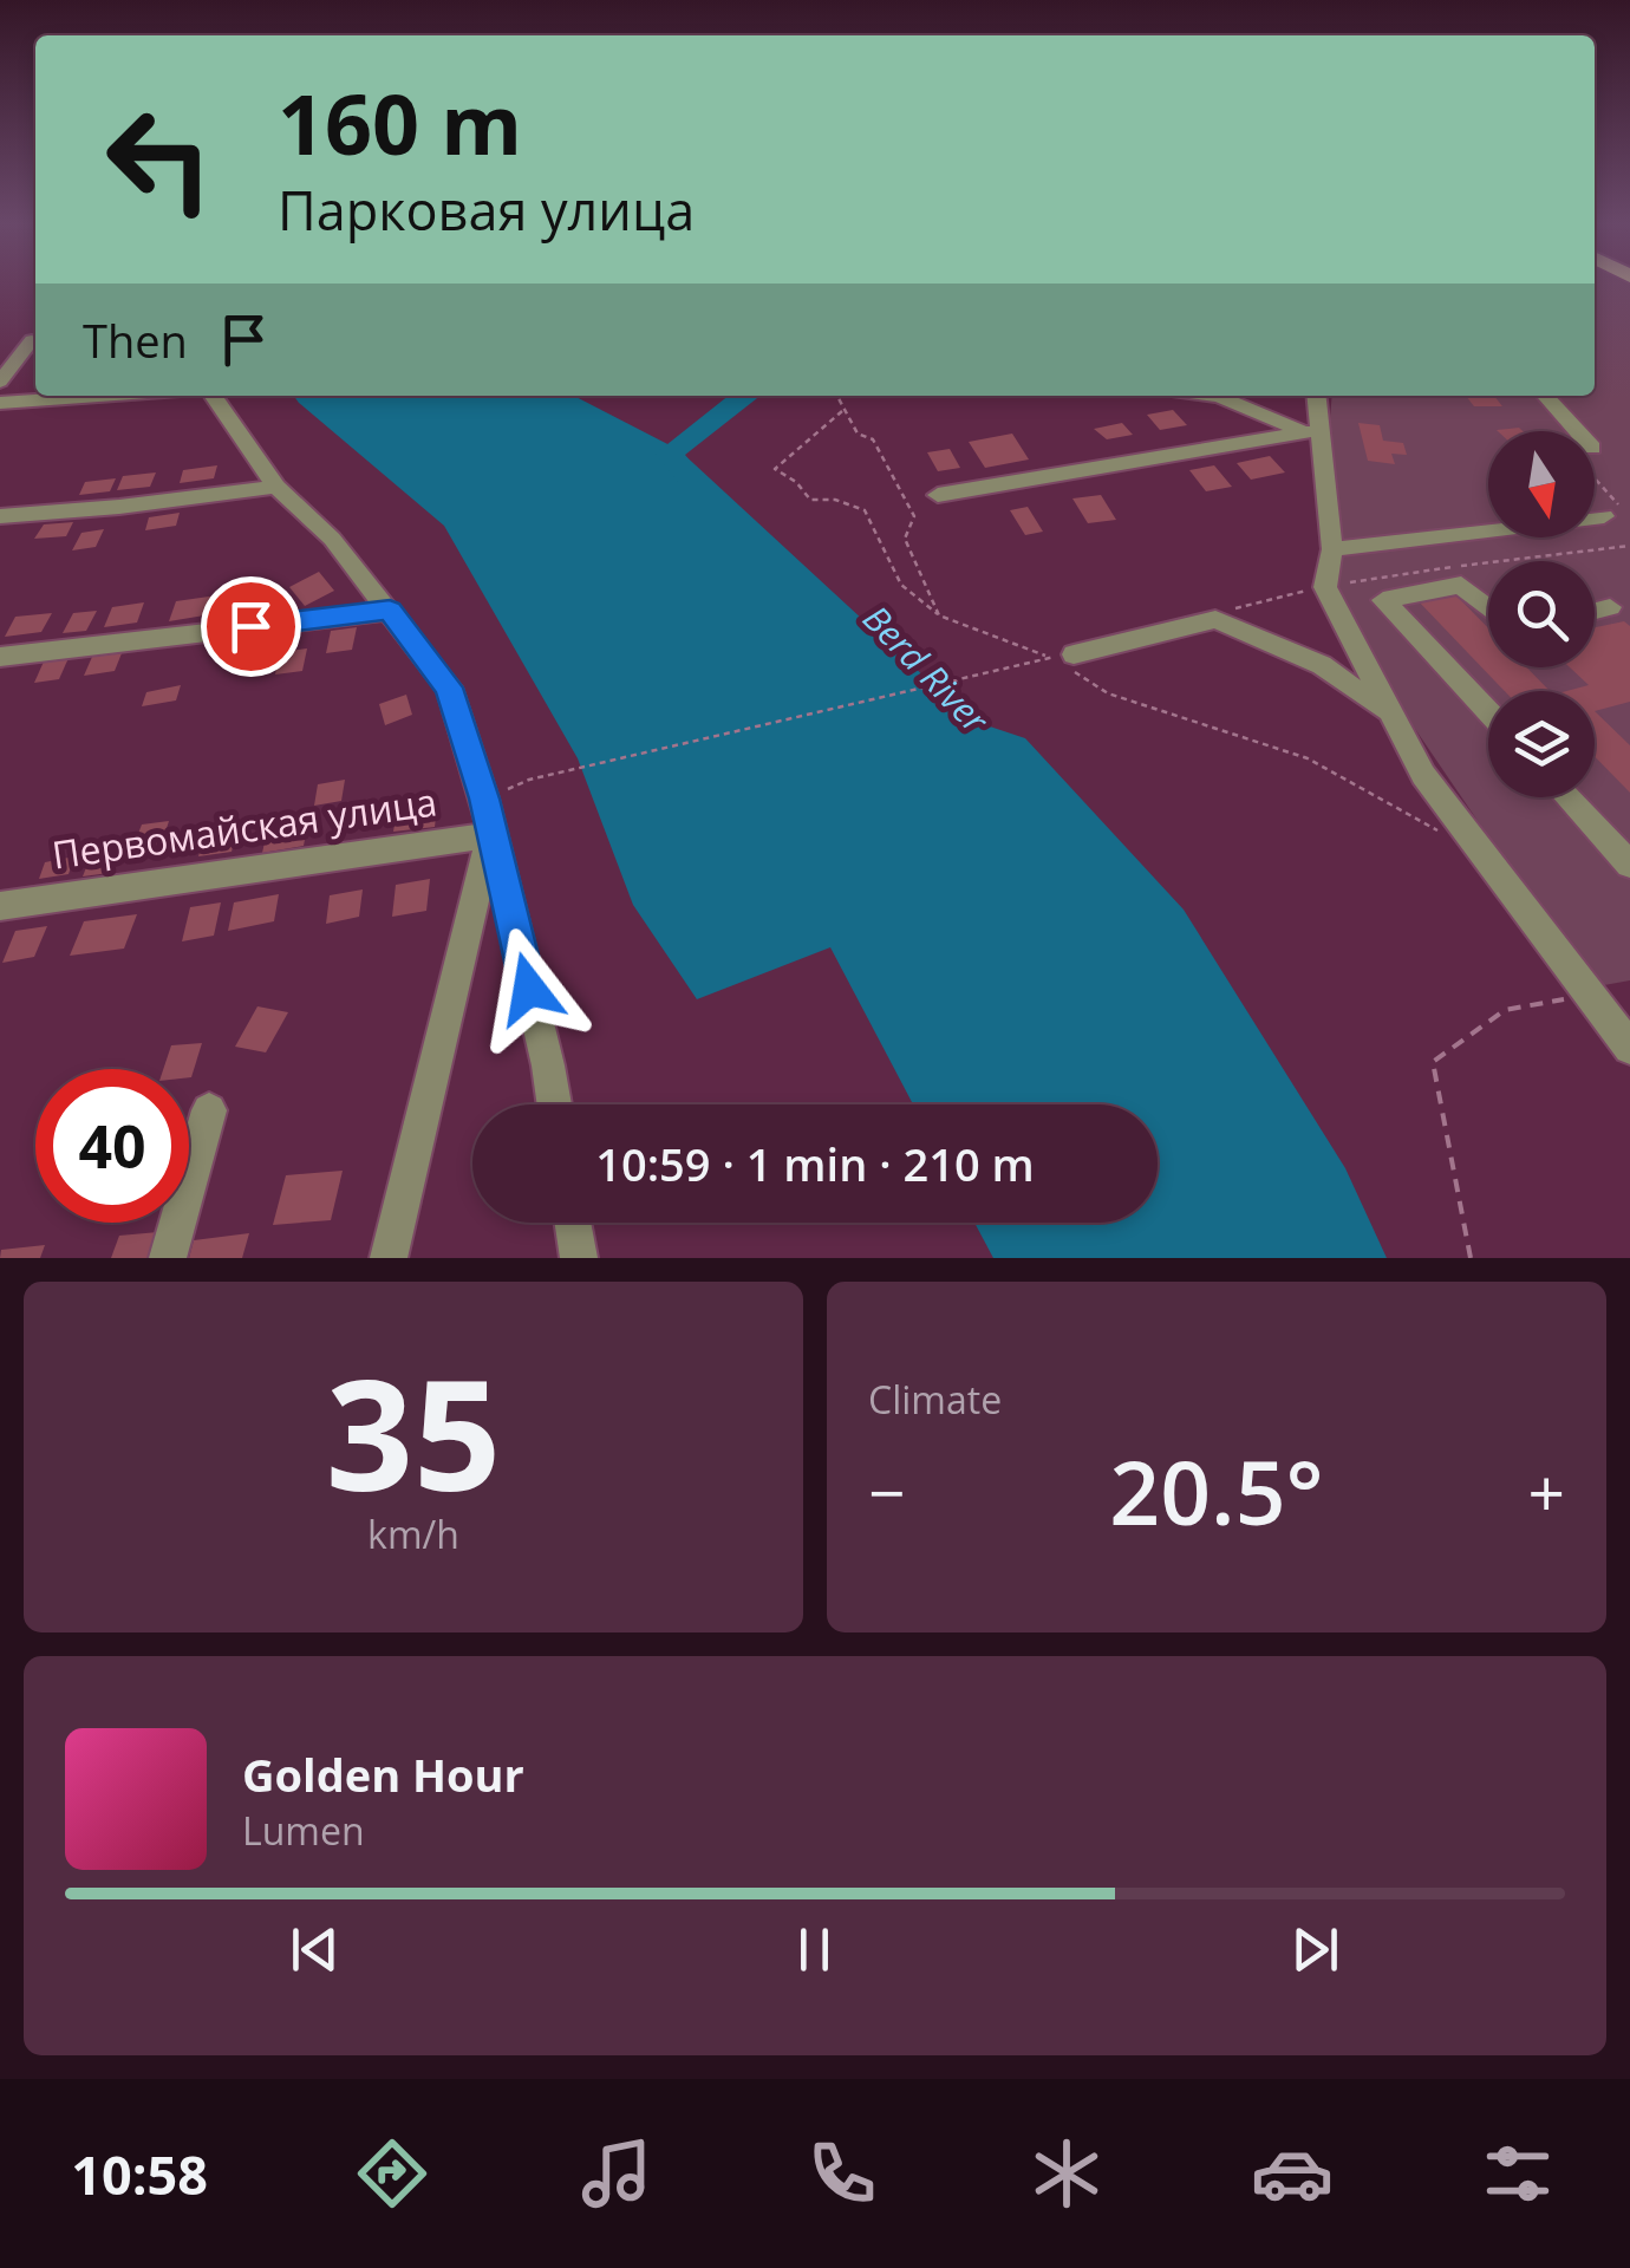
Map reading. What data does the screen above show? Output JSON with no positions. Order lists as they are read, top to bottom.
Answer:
{
  "streets": {
    "street": ["Первомайская улица"]
  },
  "water": ["Berd River"],
  "north": "bottom",
  "page": {
    "turn": ["160 m", "Парковая улица"],
    "then": "Then",
    "limit": "40",
    "trip": "10:59 · 1 min · 210 m",
    "tile": [
      ["35", "km/h"],
      "Climate"
    ],
    "heat": ["−", "20.5°", "+"],
    "song": ["Golden Hour", "Lumen"],
    "tabs": "10:58"
  }
}
